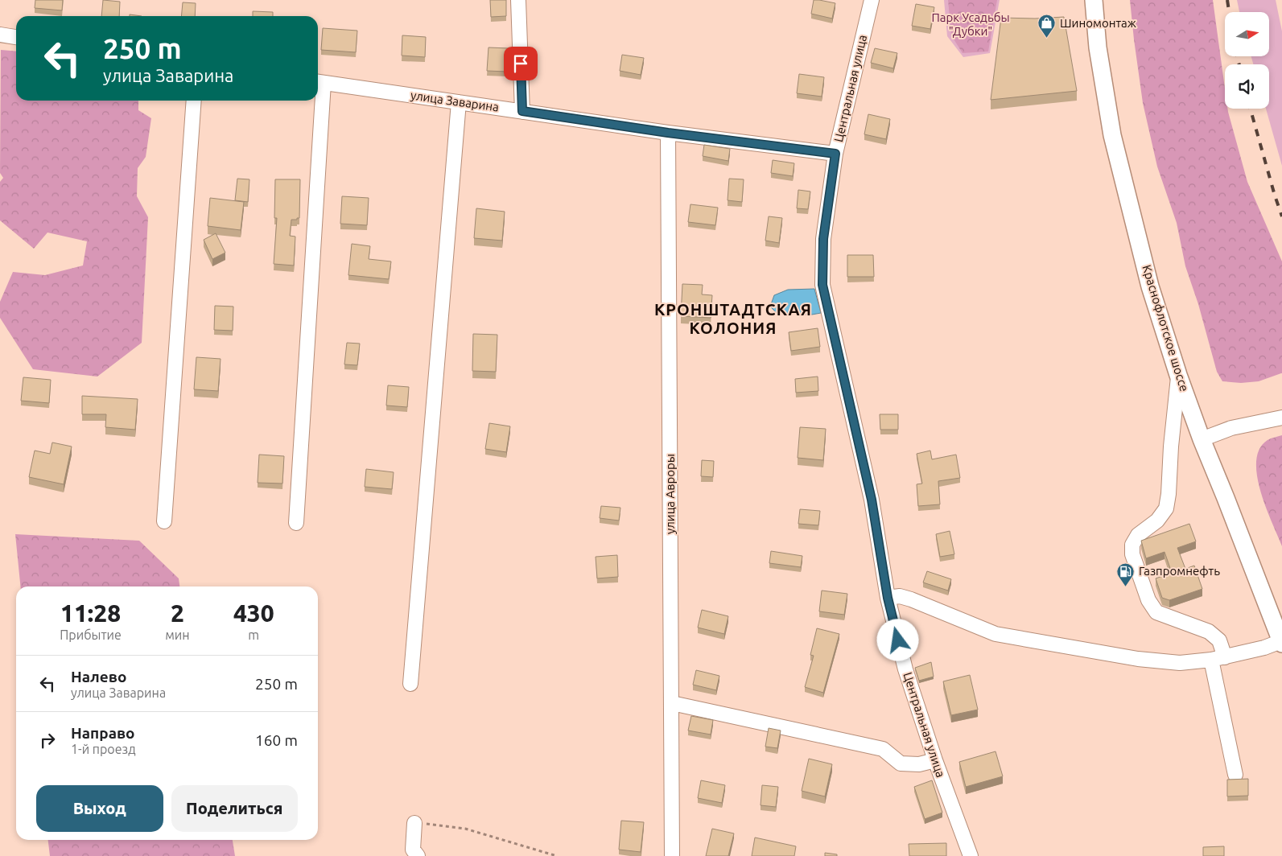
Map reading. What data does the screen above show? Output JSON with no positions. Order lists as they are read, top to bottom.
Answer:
{
  "streets": {
    "main road": ["Краснофлотское шоссе"],
    "street": ["Центральная улица", "улица Заварина", "улица Авроры"]
  },
  "crossings": [
    ["Центральная улица", "улица Заварина"],
    ["улица Заварина", "улица Авроры"]
  ],
  "districts": ["КРОНШТАДТСКАЯ КОЛОНИЯ"],
  "parks": ["Парк Усадьбы \"Дубки\""],
  "places": {
    "shop": ["Шиномонтаж"],
    "fuel station": ["Газпромнефть"]
  },
  "north": "right",
  "page": {
    "turn": ["250 m", "улица Заварина"],
    "eta": [
      "11:28",
      "Прибытие",
      "2",
      "мин",
      "430",
      "m"
    ],
    "list": [
      {
        "name": "Налево",
        "note": "улица Заварина",
        "value": "250 m"
      },
      {
        "name": "Направо",
        "note": "1-й проезд",
        "value": "160 m"
      }
    ],
    "buttons": ["Выход", "Поделиться"]
  }
}
